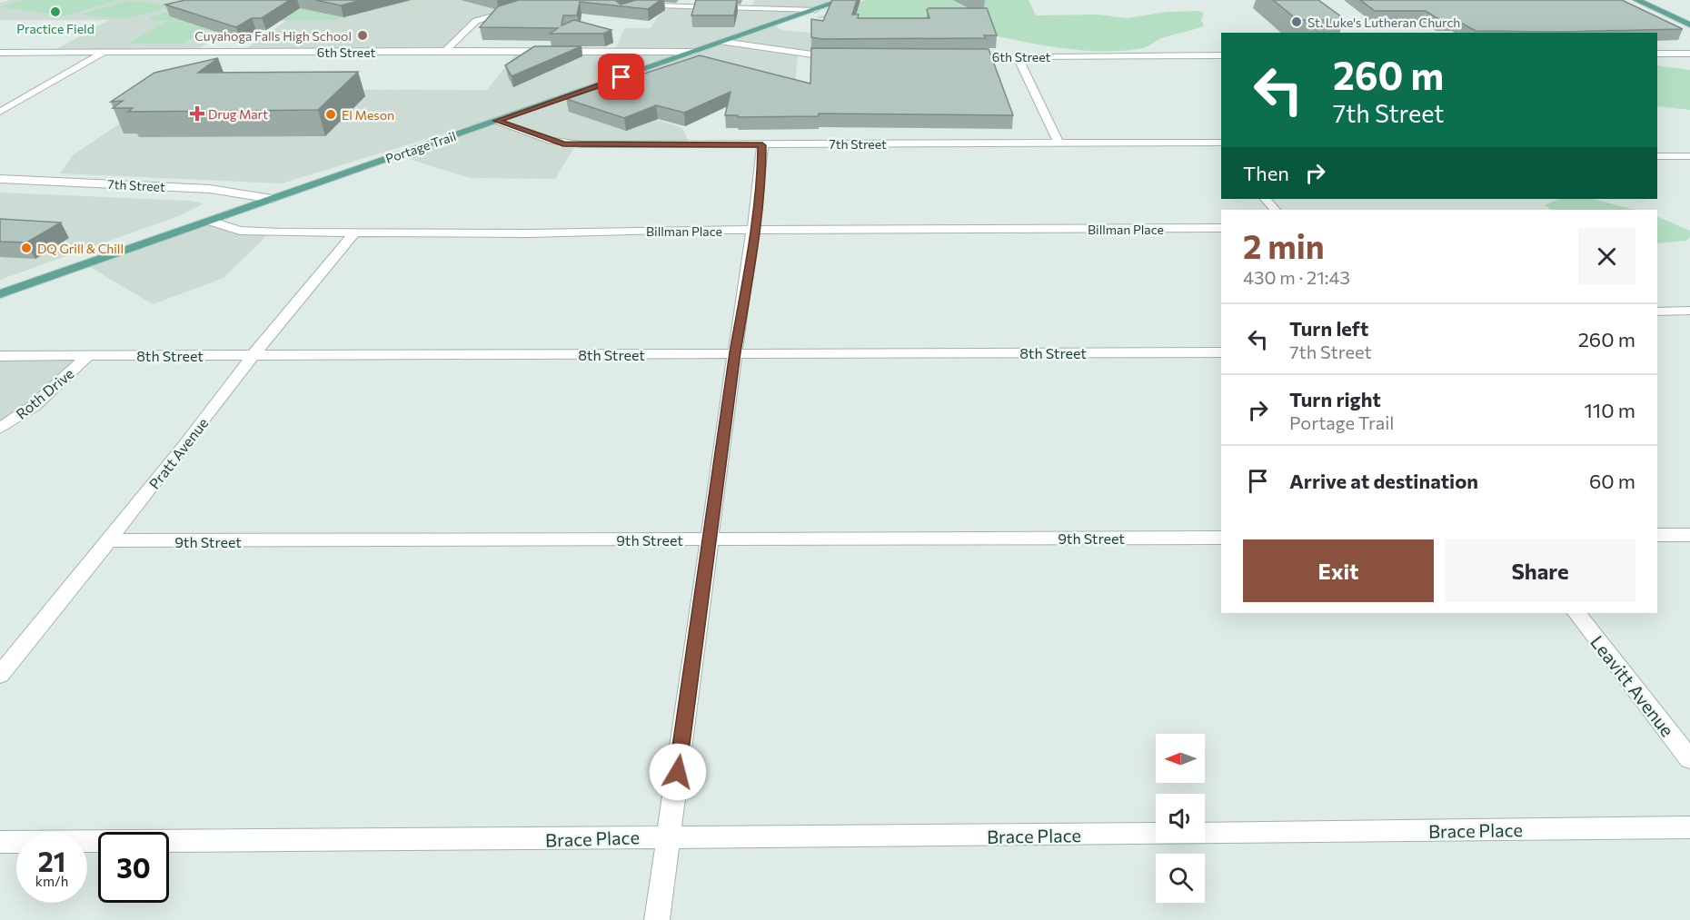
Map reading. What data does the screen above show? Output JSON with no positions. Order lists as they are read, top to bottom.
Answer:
{
  "streets": {
    "main road": ["Portage Trail"],
    "street": [
      "6th Street",
      "7th Street",
      "Billman Place",
      "8th Street",
      "Roth Drive",
      "Pratt Avenue",
      "9th Street",
      "Leavitt Avenue",
      "Brace Place"
    ]
  },
  "crossings": [
    ["6th Street", "Portage Trail"],
    ["7th Street", "Portage Trail"],
    ["Portage Trail", "Billman Place"],
    ["Billman Place", "Pratt Avenue"],
    ["8th Street", "Roth Drive"],
    ["8th Street", "Pratt Avenue"],
    ["Pratt Avenue", "9th Street"]
  ],
  "places": {
    "other": [
      "Practice Field",
      "St. Luke's Lutheran Church",
      "Cuyahoga Falls High School",
      "El Meson",
      "DQ Grill & Chill"
    ],
    "health": ["Drug Mart"]
  },
  "north": "left",
  "page": {
    "turn": ["260 m", "7th Street"],
    "then": "Then",
    "heading": ["2 min", "430 m · 21:43"],
    "list": [
      {
        "name": "Turn left",
        "note": "7th Street",
        "value": "260 m"
      },
      {
        "name": "Turn right",
        "note": "Portage Trail",
        "value": "110 m"
      },
      {
        "name": "Arrive at destination",
        "value": "60 m"
      }
    ],
    "buttons": ["Exit", "Share"],
    "speed": "21 km/h",
    "limit": "30"
  }
}
